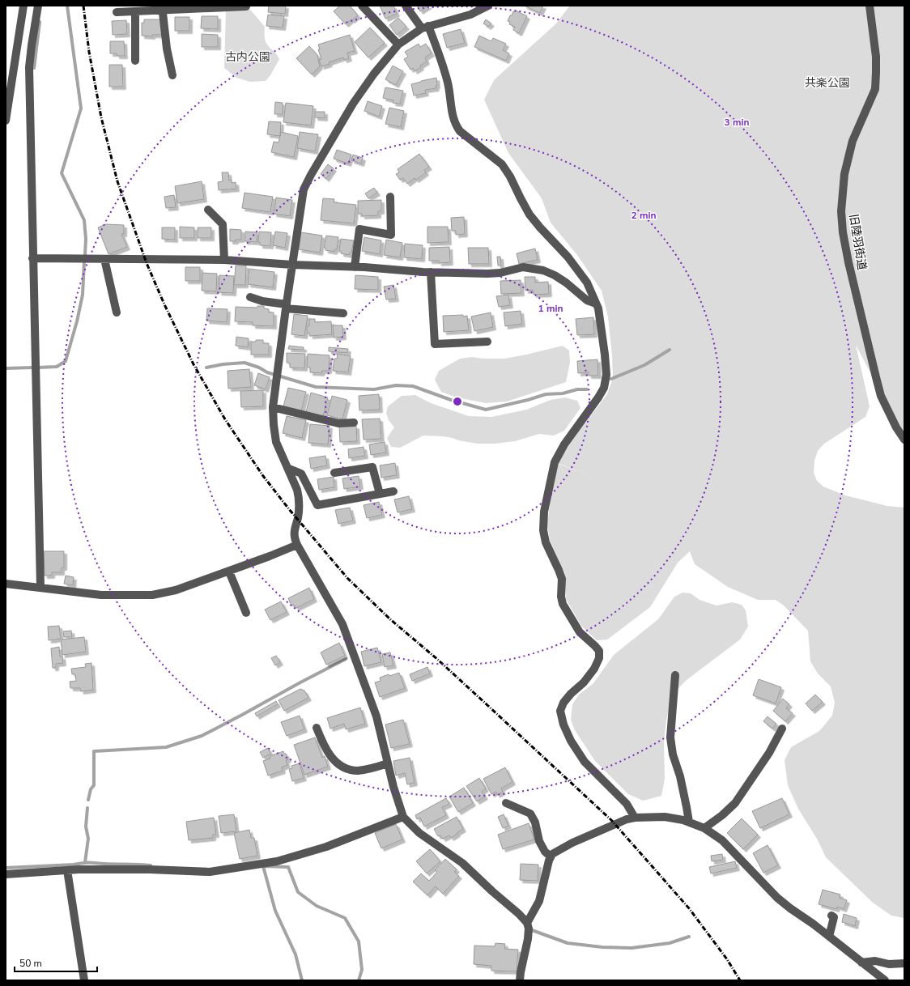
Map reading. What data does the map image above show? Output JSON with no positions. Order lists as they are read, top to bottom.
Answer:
{
  "streets": {
    "street": ["旧陸羽街道"]
  },
  "parks": ["古内公園", "共楽公園"],
  "scale_bar": "50 m",
  "rings": ["3 min", "2 min", "1 min"]
}
